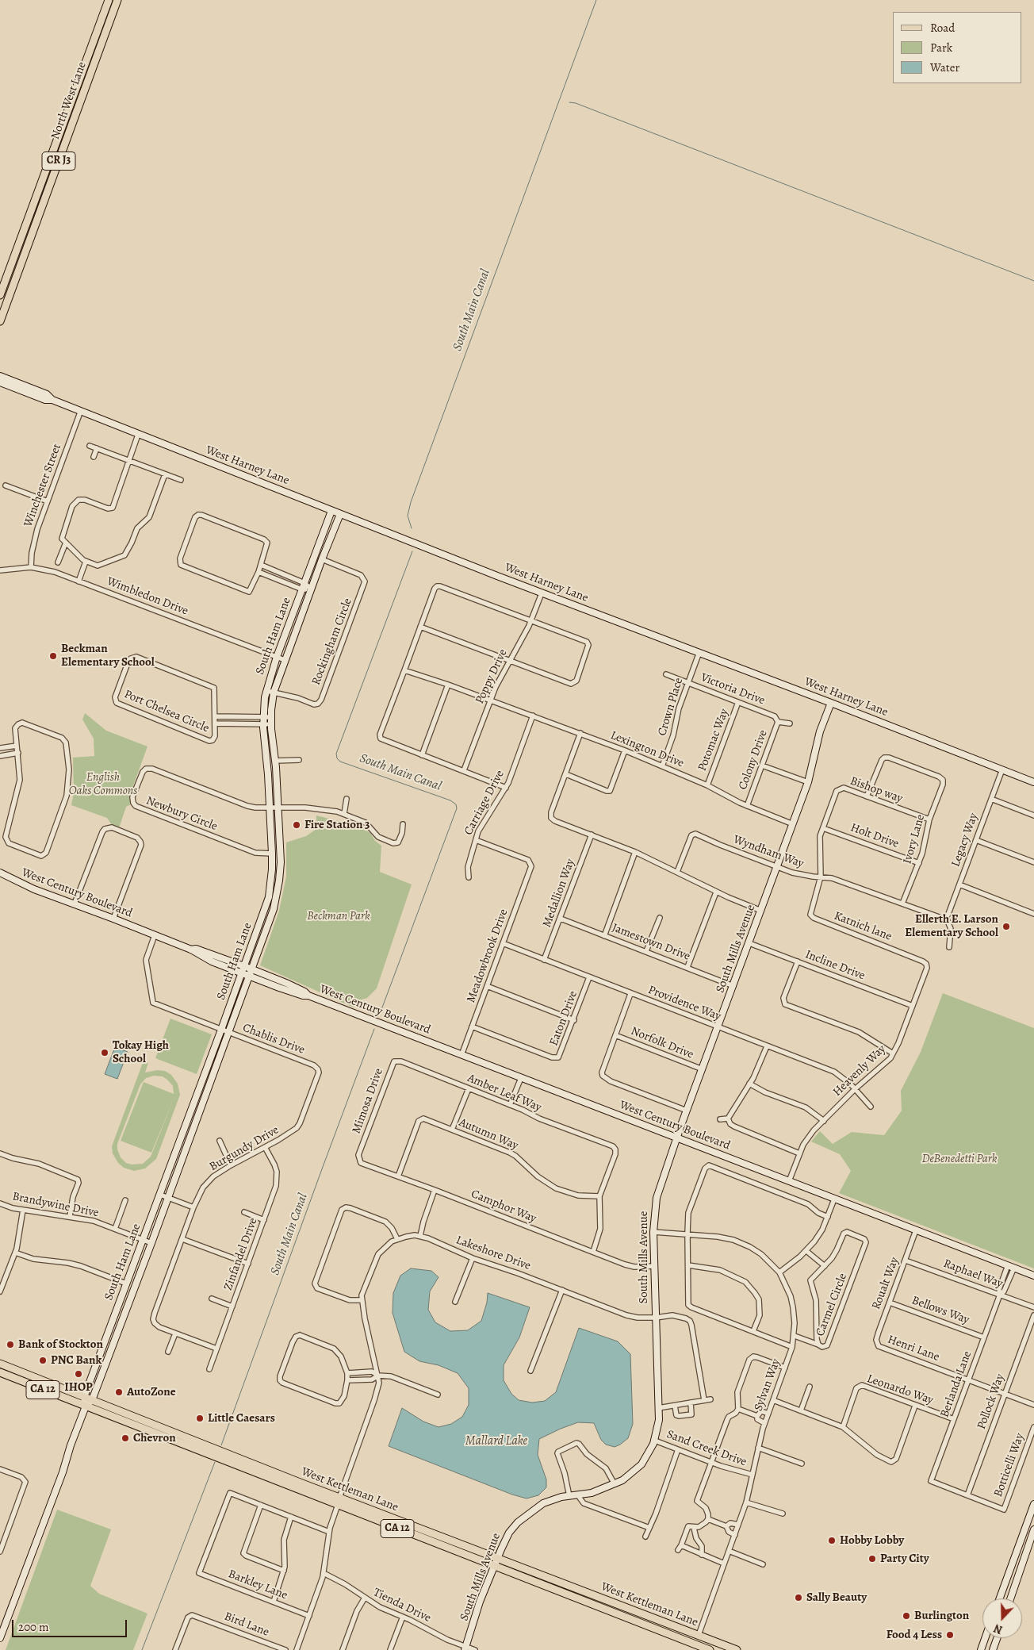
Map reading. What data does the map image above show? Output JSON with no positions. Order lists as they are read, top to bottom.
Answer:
{
  "streets": {
    "main road": [
      "North West Lane",
      "CR J3",
      "West Harney Lane",
      "South Ham Lane",
      "West Century Boulevard",
      "South Mills Avenue",
      "CA 12",
      "West Kettleman Lane"
    ],
    "street": [
      "Winchester Street",
      "Wimbledon Drive",
      "Rockingham Circle",
      "Poppy Drive",
      "Victoria Drive",
      "Crown Place",
      "Port Chelsea Circle",
      "Potomac Way",
      "Lexington Drive",
      "Colony Drive",
      "Bishop way",
      "Carriage Drive",
      "Newbury Circle",
      "Holt Drive",
      "Ivory Lane",
      "Legacy Way",
      "Wyndham Way",
      "Medallion Way",
      "Katnich lane",
      "Jamestown Drive",
      "Meadowbrook Drive",
      "Incline Drive",
      "Providence Way",
      "Eaton Drive",
      "Chablis Drive",
      "Norfolk Drive",
      "Heavenly Way",
      "Amber Leaf Way",
      "Mimosa Drive",
      "Autumn Way",
      "Burgundy Drive",
      "Brandywine Drive",
      "Camphor Way",
      "Lakeshore Drive",
      "Zinfandel Drive",
      "Raphael Way",
      "Roualt Way",
      "Carmel Circle",
      "Bellows Way",
      "Henri Lane",
      "Berlanda Lane",
      "Sylvan Way",
      "Leonardo Way",
      "Pollock Way",
      "Sand Creek Drive",
      "Botticelli Way",
      "Barkley Lane",
      "Tienda Drive",
      "Bird Lane"
    ]
  },
  "crossings": [
    ["West Harney Lane", "Winchester Street"],
    ["West Harney Lane", "South Ham Lane"],
    ["West Harney Lane", "Poppy Drive"],
    ["West Harney Lane", "Crown Place"],
    ["West Harney Lane", "Legacy Way"],
    ["West Harney Lane", "South Mills Avenue"],
    ["Winchester Street", "Wimbledon Drive"],
    ["Wimbledon Drive", "South Ham Lane"],
    ["South Ham Lane", "Rockingham Circle"],
    ["South Ham Lane", "Port Chelsea Circle"],
    ["South Ham Lane", "Newbury Circle"],
    ["South Ham Lane", "West Century Boulevard"],
    ["South Ham Lane", "Chablis Drive"],
    ["South Ham Lane", "Brandywine Drive"],
    ["South Ham Lane", "West Kettleman Lane"],
    ["Poppy Drive", "Lexington Drive"],
    ["Victoria Drive", "Crown Place"],
    ["Victoria Drive", "Potomac Way"],
    ["Victoria Drive", "Colony Drive"],
    ["Crown Place", "Lexington Drive"],
    ["Potomac Way", "Lexington Drive"],
    ["Lexington Drive", "Colony Drive"],
    ["Lexington Drive", "Carriage Drive"],
    ["Lexington Drive", "South Mills Avenue"],
    ["Bishop way", "Holt Drive"],
    ["Bishop way", "Ivory Lane"],
    ["Carriage Drive", "Meadowbrook Drive"],
    ["Holt Drive", "Ivory Lane"],
    ["Ivory Lane", "Wyndham Way"],
    ["Legacy Way", "Wyndham Way"],
    ["Wyndham Way", "Katnich lane"],
    ["Wyndham Way", "South Mills Avenue"],
    ["West Century Boulevard", "South Mills Avenue"],
    ["West Century Boulevard", "Meadowbrook Drive"],
    ["West Century Boulevard", "Heavenly Way"],
    ["West Century Boulevard", "Roualt Way"],
    ["West Century Boulevard", "Berlanda Lane"],
    ["Medallion Way", "Jamestown Drive"],
    ["Medallion Way", "Providence Way"],
    ["Katnich lane", "Heavenly Way"],
    ["Jamestown Drive", "South Mills Avenue"],
    ["South Mills Avenue", "Incline Drive"],
    ["South Mills Avenue", "Providence Way"],
    ["South Mills Avenue", "Norfolk Drive"],
    ["South Mills Avenue", "Camphor Way"],
    ["South Mills Avenue", "Lakeshore Drive"],
    ["South Mills Avenue", "Sylvan Way"],
    ["South Mills Avenue", "Sand Creek Drive"],
    ["South Mills Avenue", "West Kettleman Lane"],
    ["South Mills Avenue", "Tienda Drive"],
    ["Meadowbrook Drive", "Providence Way"],
    ["Meadowbrook Drive", "Eaton Drive"],
    ["Incline Drive", "Heavenly Way"],
    ["Providence Way", "Eaton Drive"],
    ["Providence Way", "Heavenly Way"],
    ["Chablis Drive", "Burgundy Drive"],
    ["Amber Leaf Way", "Mimosa Drive"],
    ["Amber Leaf Way", "Autumn Way"],
    ["Mimosa Drive", "Camphor Way"],
    ["Autumn Way", "Camphor Way"],
    ["Burgundy Drive", "Zinfandel Drive"],
    ["Lakeshore Drive", "West Kettleman Lane"],
    ["Raphael Way", "Roualt Way"],
    ["Raphael Way", "Berlanda Lane"],
    ["Roualt Way", "Bellows Way"],
    ["Roualt Way", "Henri Lane"],
    ["Bellows Way", "Berlanda Lane"],
    ["Henri Lane", "Berlanda Lane"],
    ["Henri Lane", "Pollock Way"],
    ["Berlanda Lane", "Leonardo Way"],
    ["Berlanda Lane", "Pollock Way"],
    ["Berlanda Lane", "Botticelli Way"],
    ["Sylvan Way", "Sand Creek Drive"],
    ["Sylvan Way", "West Kettleman Lane"],
    ["Pollock Way", "Botticelli Way"]
  ],
  "water": ["South Main Canal", "Mallard Lake"],
  "parks": ["English Oaks Commons", "Beckman Park", "DeBenedetti Park"],
  "places": [
    "Beckman Elementary School",
    "Fire Station 3",
    "Ellerth E. Larson Elementary School",
    "Tokay High School",
    "Bank of Stockton",
    "PNC Bank",
    "IHOP",
    "AutoZone",
    "Little Caesars",
    "Chevron",
    "Hobby Lobby",
    "Party City",
    "Sally Beauty",
    "Burlington",
    "Food 4 Less"
  ],
  "legend": ["Road", "Park", "Water"],
  "scale_bar": "200 m",
  "north": "bottom"
}
